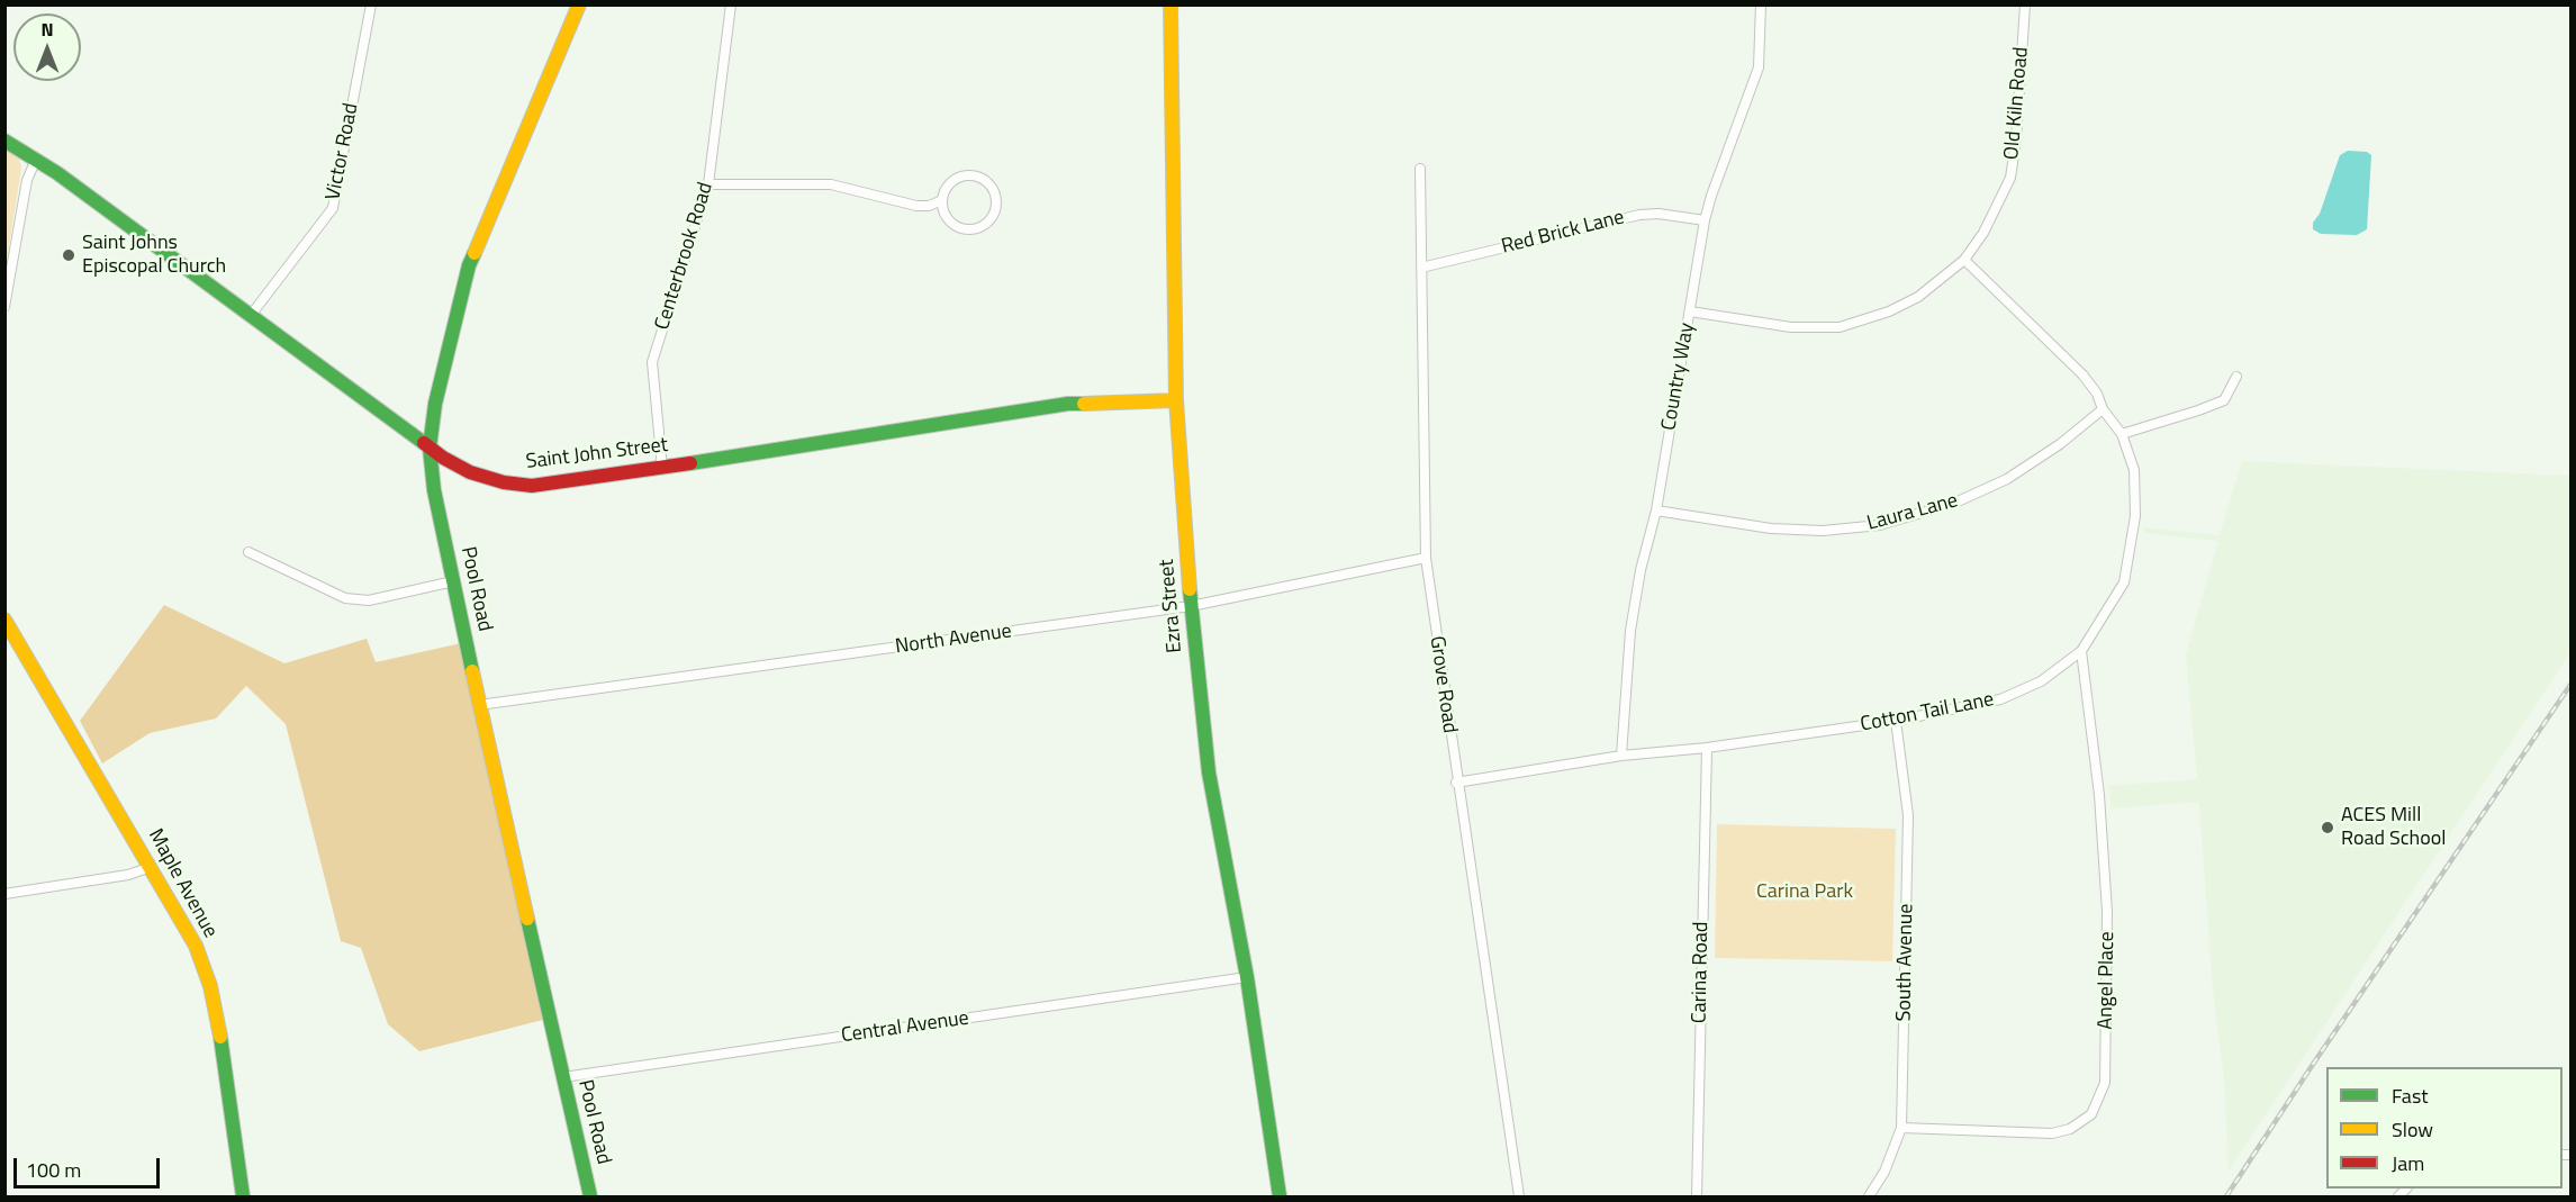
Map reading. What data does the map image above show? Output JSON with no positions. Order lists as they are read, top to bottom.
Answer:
{
  "streets": {
    "street": [
      "Old Kiln Road",
      "Victor Road",
      "Red Brick Lane",
      "Centerbrook Road",
      "Country Way",
      "Saint John Street",
      "Laura Lane",
      "Pool Road",
      "Ezra Street",
      "North Avenue",
      "Grove Road",
      "Cotton Tail Lane",
      "Maple Avenue",
      "South Avenue",
      "Carina Road",
      "Angel Place",
      "Central Avenue"
    ]
  },
  "crossings": [
    ["Old Kiln Road", "Country Way"],
    ["Old Kiln Road", "Cotton Tail Lane"],
    ["Victor Road", "Saint John Street"],
    ["Red Brick Lane", "Country Way"],
    ["Red Brick Lane", "Grove Road"],
    ["Centerbrook Road", "Saint John Street"],
    ["Country Way", "Laura Lane"],
    ["Country Way", "Cotton Tail Lane"],
    ["Saint John Street", "Pool Road"],
    ["Saint John Street", "Ezra Street"],
    ["Laura Lane", "Cotton Tail Lane"],
    ["Pool Road", "North Avenue"],
    ["Pool Road", "Central Avenue"],
    ["Ezra Street", "North Avenue"],
    ["Ezra Street", "Central Avenue"],
    ["North Avenue", "Grove Road"],
    ["Grove Road", "Cotton Tail Lane"],
    ["Cotton Tail Lane", "South Avenue"],
    ["Cotton Tail Lane", "Carina Road"],
    ["Cotton Tail Lane", "Angel Place"],
    ["South Avenue", "Angel Place"]
  ],
  "parks": ["Carina Park"],
  "places": ["Saint Johns Episcopal Church", "ACES Mill Road School"],
  "legend": ["Fast", "Slow", "Jam"],
  "scale_bar": "100 m",
  "north": "top"
}
